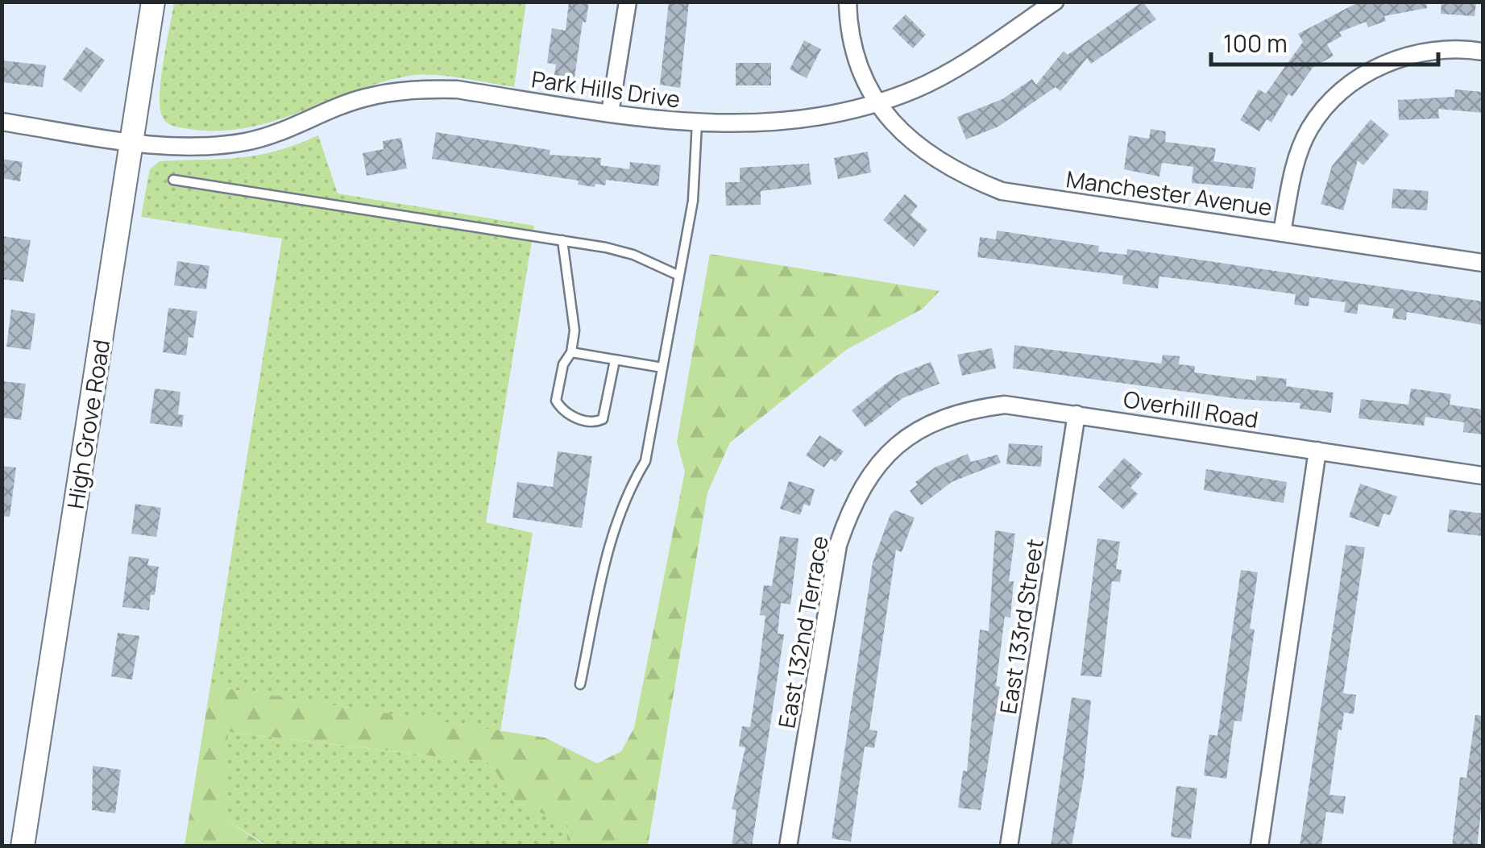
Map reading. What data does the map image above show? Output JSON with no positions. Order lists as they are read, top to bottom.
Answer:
{
  "streets": {
    "main road": ["High Grove Road"],
    "street": [
      "Park Hills Drive",
      "Manchester Avenue",
      "Overhill Road",
      "East 133rd Street",
      "East 132nd Terrace"
    ]
  },
  "crossings": [
    ["Park Hills Drive", "Manchester Avenue"],
    ["Park Hills Drive", "High Grove Road"],
    ["Overhill Road", "East 133rd Street"],
    ["Overhill Road", "East 132nd Terrace"]
  ],
  "scale_bar": "100 m"
}
